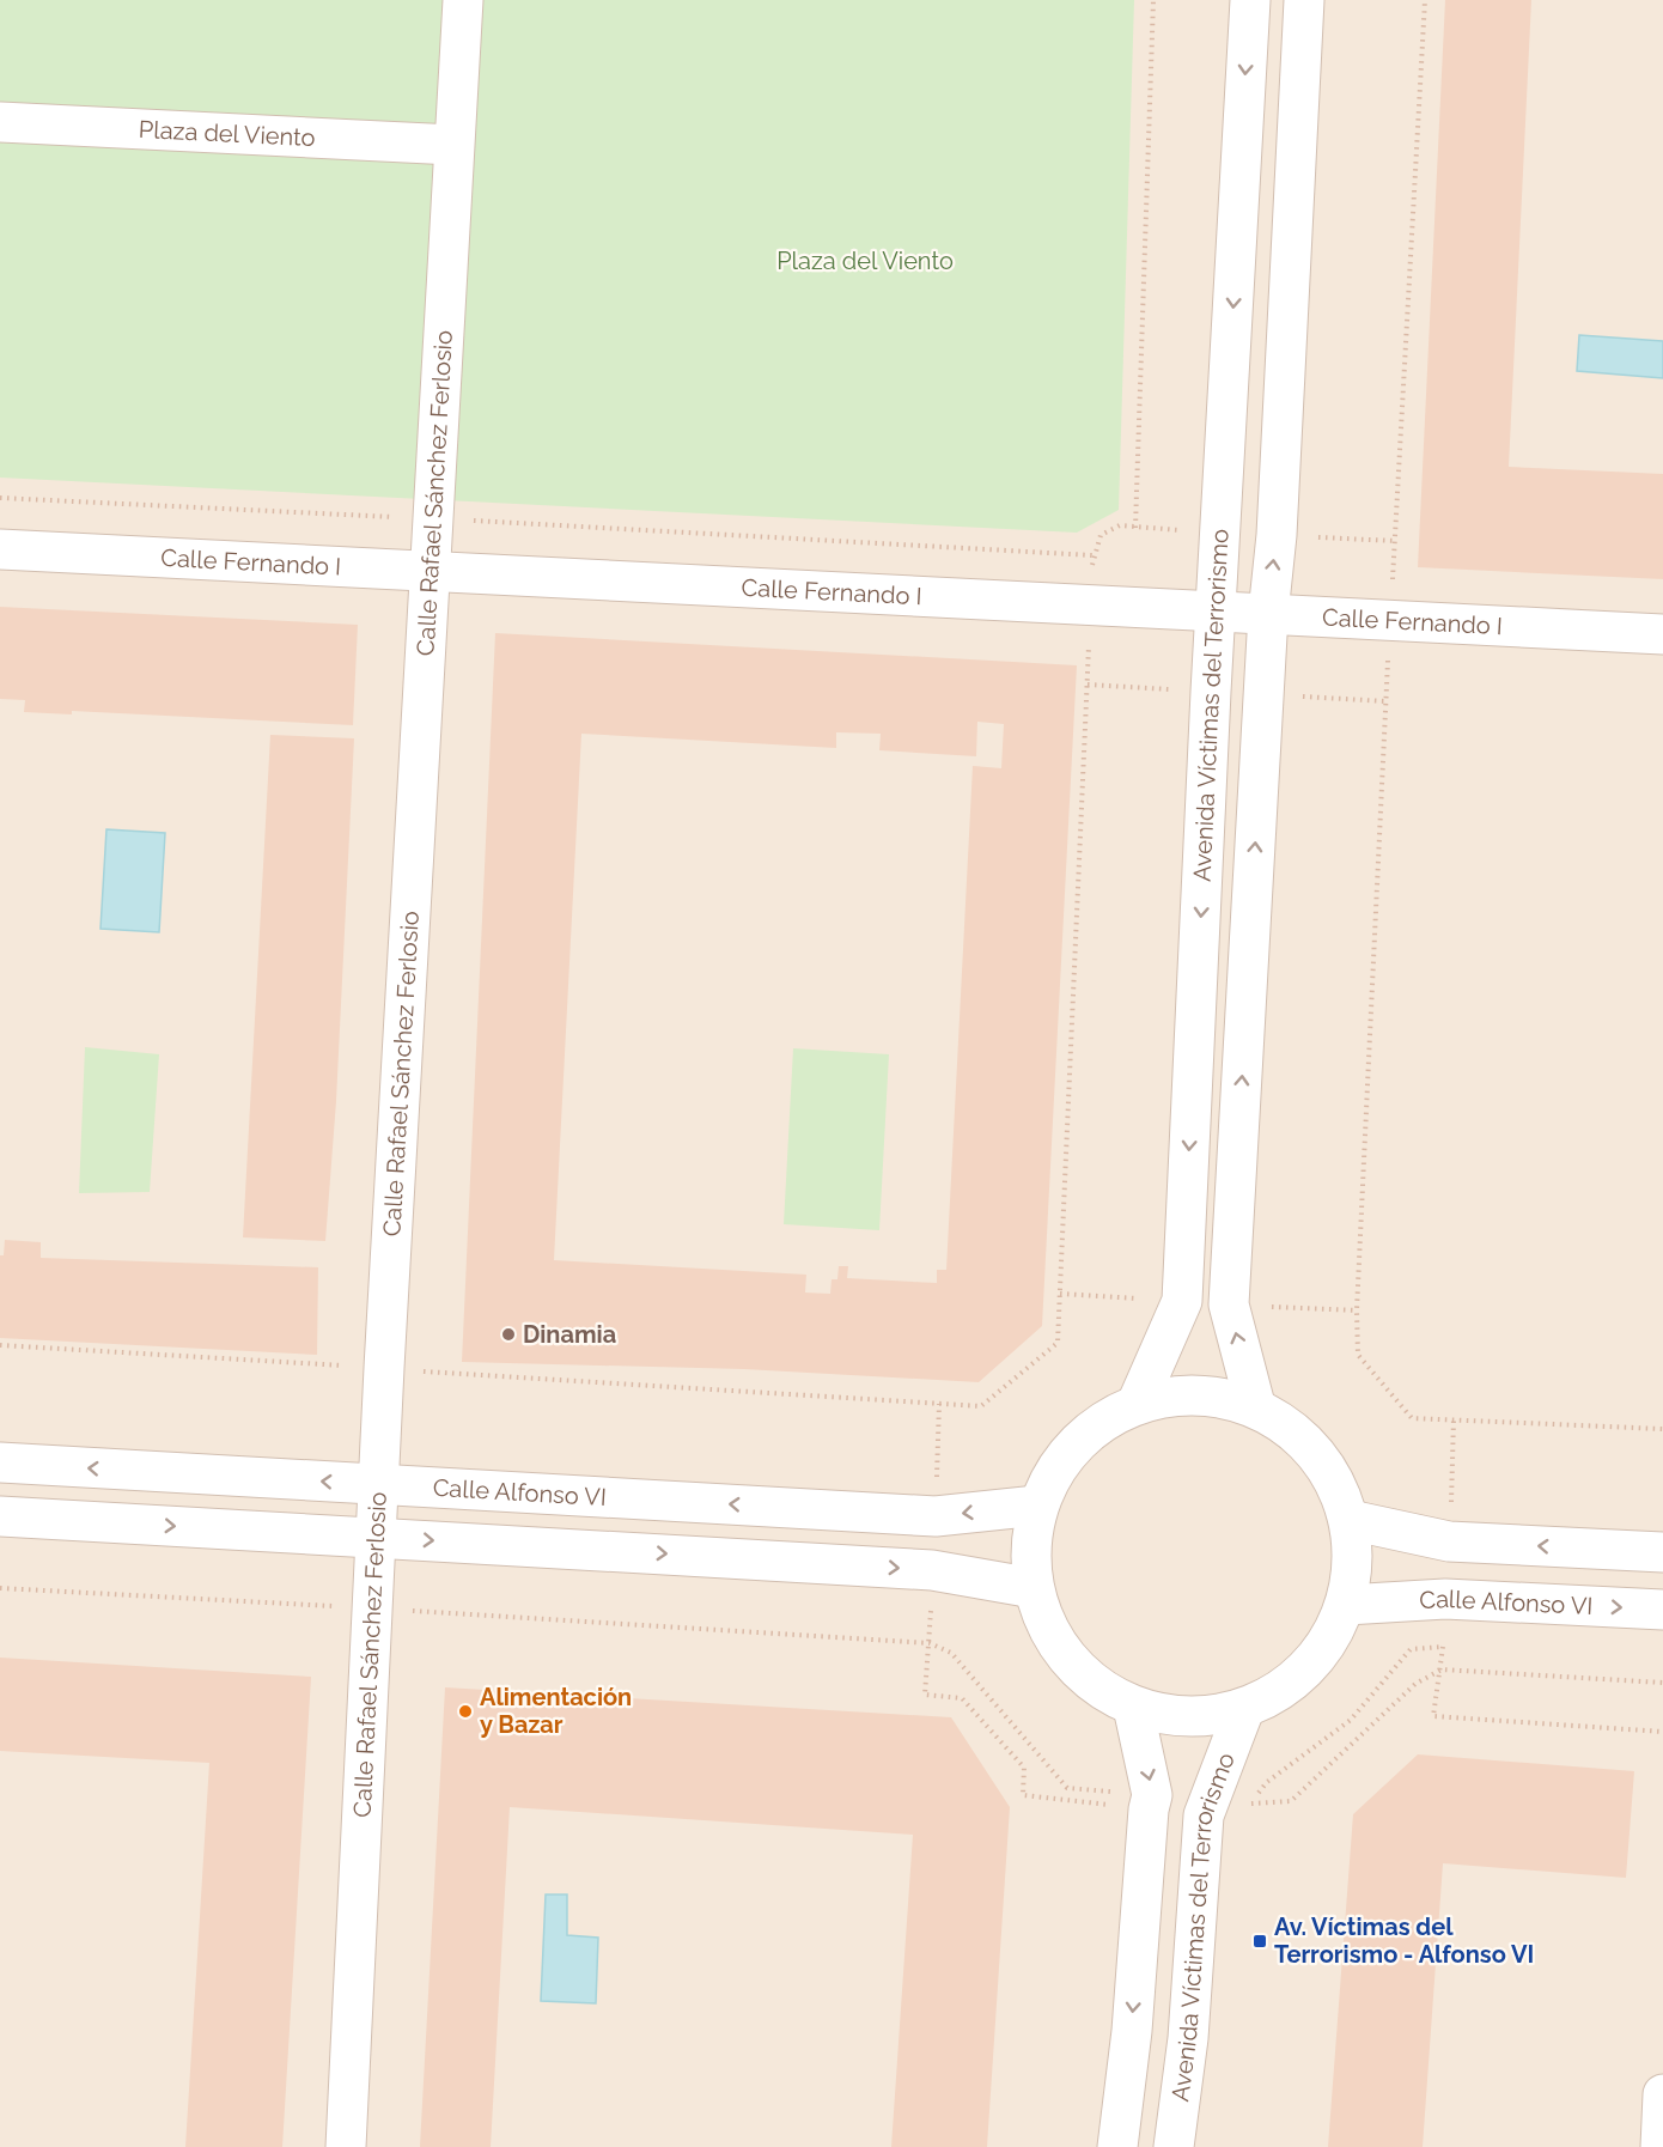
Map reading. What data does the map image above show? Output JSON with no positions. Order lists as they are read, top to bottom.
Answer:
{
  "streets": {
    "street": [
      "Plaza del Viento",
      "Calle Rafael Sánchez Ferlosio",
      "Calle Fernando I",
      "Avenida Víctimas del Terrorismo",
      "Calle Alfonso VI"
    ]
  },
  "crossings": [
    ["Plaza del Viento", "Calle Rafael Sánchez Ferlosio"],
    ["Calle Rafael Sánchez Ferlosio", "Calle Fernando I"],
    ["Calle Rafael Sánchez Ferlosio", "Calle Alfonso VI"],
    ["Calle Fernando I", "Avenida Víctimas del Terrorismo"]
  ],
  "parks": ["Plaza del Viento"],
  "places": {
    "other": ["Dinamia", "Alimentación y Bazar"],
    "transit": ["Av. Víctimas del Terrorismo - Alfonso VI"]
  }
}
